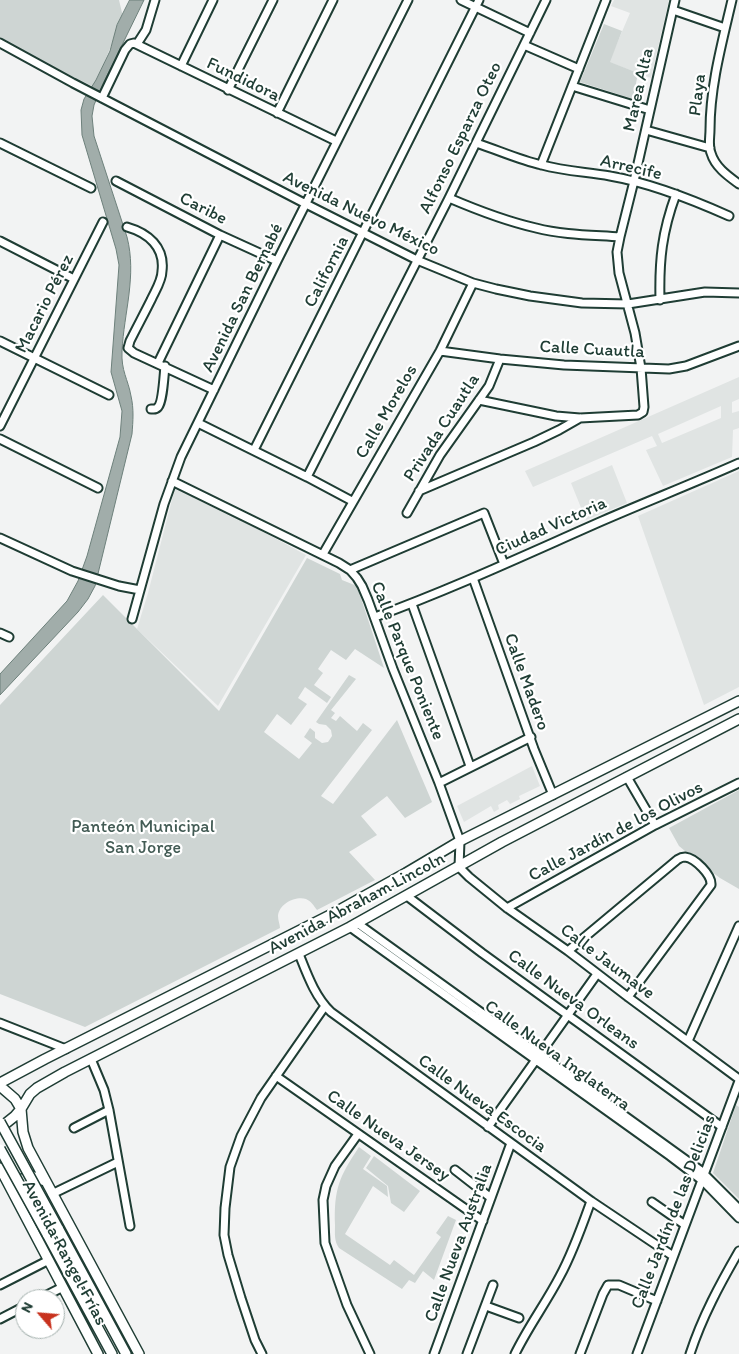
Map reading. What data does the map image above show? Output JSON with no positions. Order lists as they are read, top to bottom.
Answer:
{
  "streets": {
    "main road": ["Avenida Abraham Lincoln", "Avenida Rangel Frías"],
    "street": [
      "Fundidora",
      "Marea Alta",
      "Playa",
      "Alfonso Esparza Oteo",
      "Arrecife",
      "Caribe",
      "Avenida Nuevo México",
      "California",
      "Avenida San Bernabé",
      "Macario Pérez",
      "Calle Cuautla",
      "Calle Morelos",
      "Privada Cuautla",
      "Ciudad Victoria",
      "Calle Parque Poniente",
      "Calle Madero",
      "Calle Jardín de los Olivos",
      "Calle Jaumave",
      "Calle Nueva Orleans",
      "Calle Nueva Inglaterra",
      "Calle Nueva Escocia",
      "Calle Nueva Jersey",
      "Calle Jardín de las Delicias",
      "Calle Nueva Australia"
    ]
  },
  "crossings": [
    ["Fundidora", "Avenida San Bernabé"],
    ["Marea Alta", "Arrecife"],
    ["Marea Alta", "Avenida Nuevo México"],
    ["Marea Alta", "Calle Cuautla"],
    ["Alfonso Esparza Oteo", "Arrecife"],
    ["Alfonso Esparza Oteo", "Avenida Nuevo México"],
    ["Arrecife", "Avenida Nuevo México"],
    ["Caribe", "Avenida San Bernabé"],
    ["Avenida Nuevo México", "California"],
    ["Avenida Nuevo México", "Avenida San Bernabé"],
    ["Avenida Nuevo México", "Calle Morelos"],
    ["Avenida San Bernabé", "Calle Parque Poniente"],
    ["Calle Cuautla", "Calle Morelos"],
    ["Calle Cuautla", "Privada Cuautla"],
    ["Calle Morelos", "Calle Parque Poniente"],
    ["Ciudad Victoria", "Calle Parque Poniente"],
    ["Ciudad Victoria", "Calle Madero"],
    ["Calle Jardín de los Olivos", "Calle Jaumave"],
    ["Avenida Abraham Lincoln", "Calle Jaumave"],
    ["Avenida Abraham Lincoln", "Calle Nueva Orleans"],
    ["Avenida Abraham Lincoln", "Calle Nueva Inglaterra"],
    ["Avenida Abraham Lincoln", "Calle Nueva Escocia"],
    ["Calle Jaumave", "Calle Jardín de las Delicias"],
    ["Calle Nueva Orleans", "Calle Jardín de las Delicias"],
    ["Calle Nueva Inglaterra", "Calle Jardín de las Delicias"],
    ["Calle Nueva Escocia", "Calle Jardín de las Delicias"],
    ["Calle Nueva Escocia", "Calle Nueva Australia"],
    ["Calle Nueva Jersey", "Calle Nueva Australia"]
  ],
  "parks": ["Panteón Municipal San Jorge"],
  "north": "top left"
}
